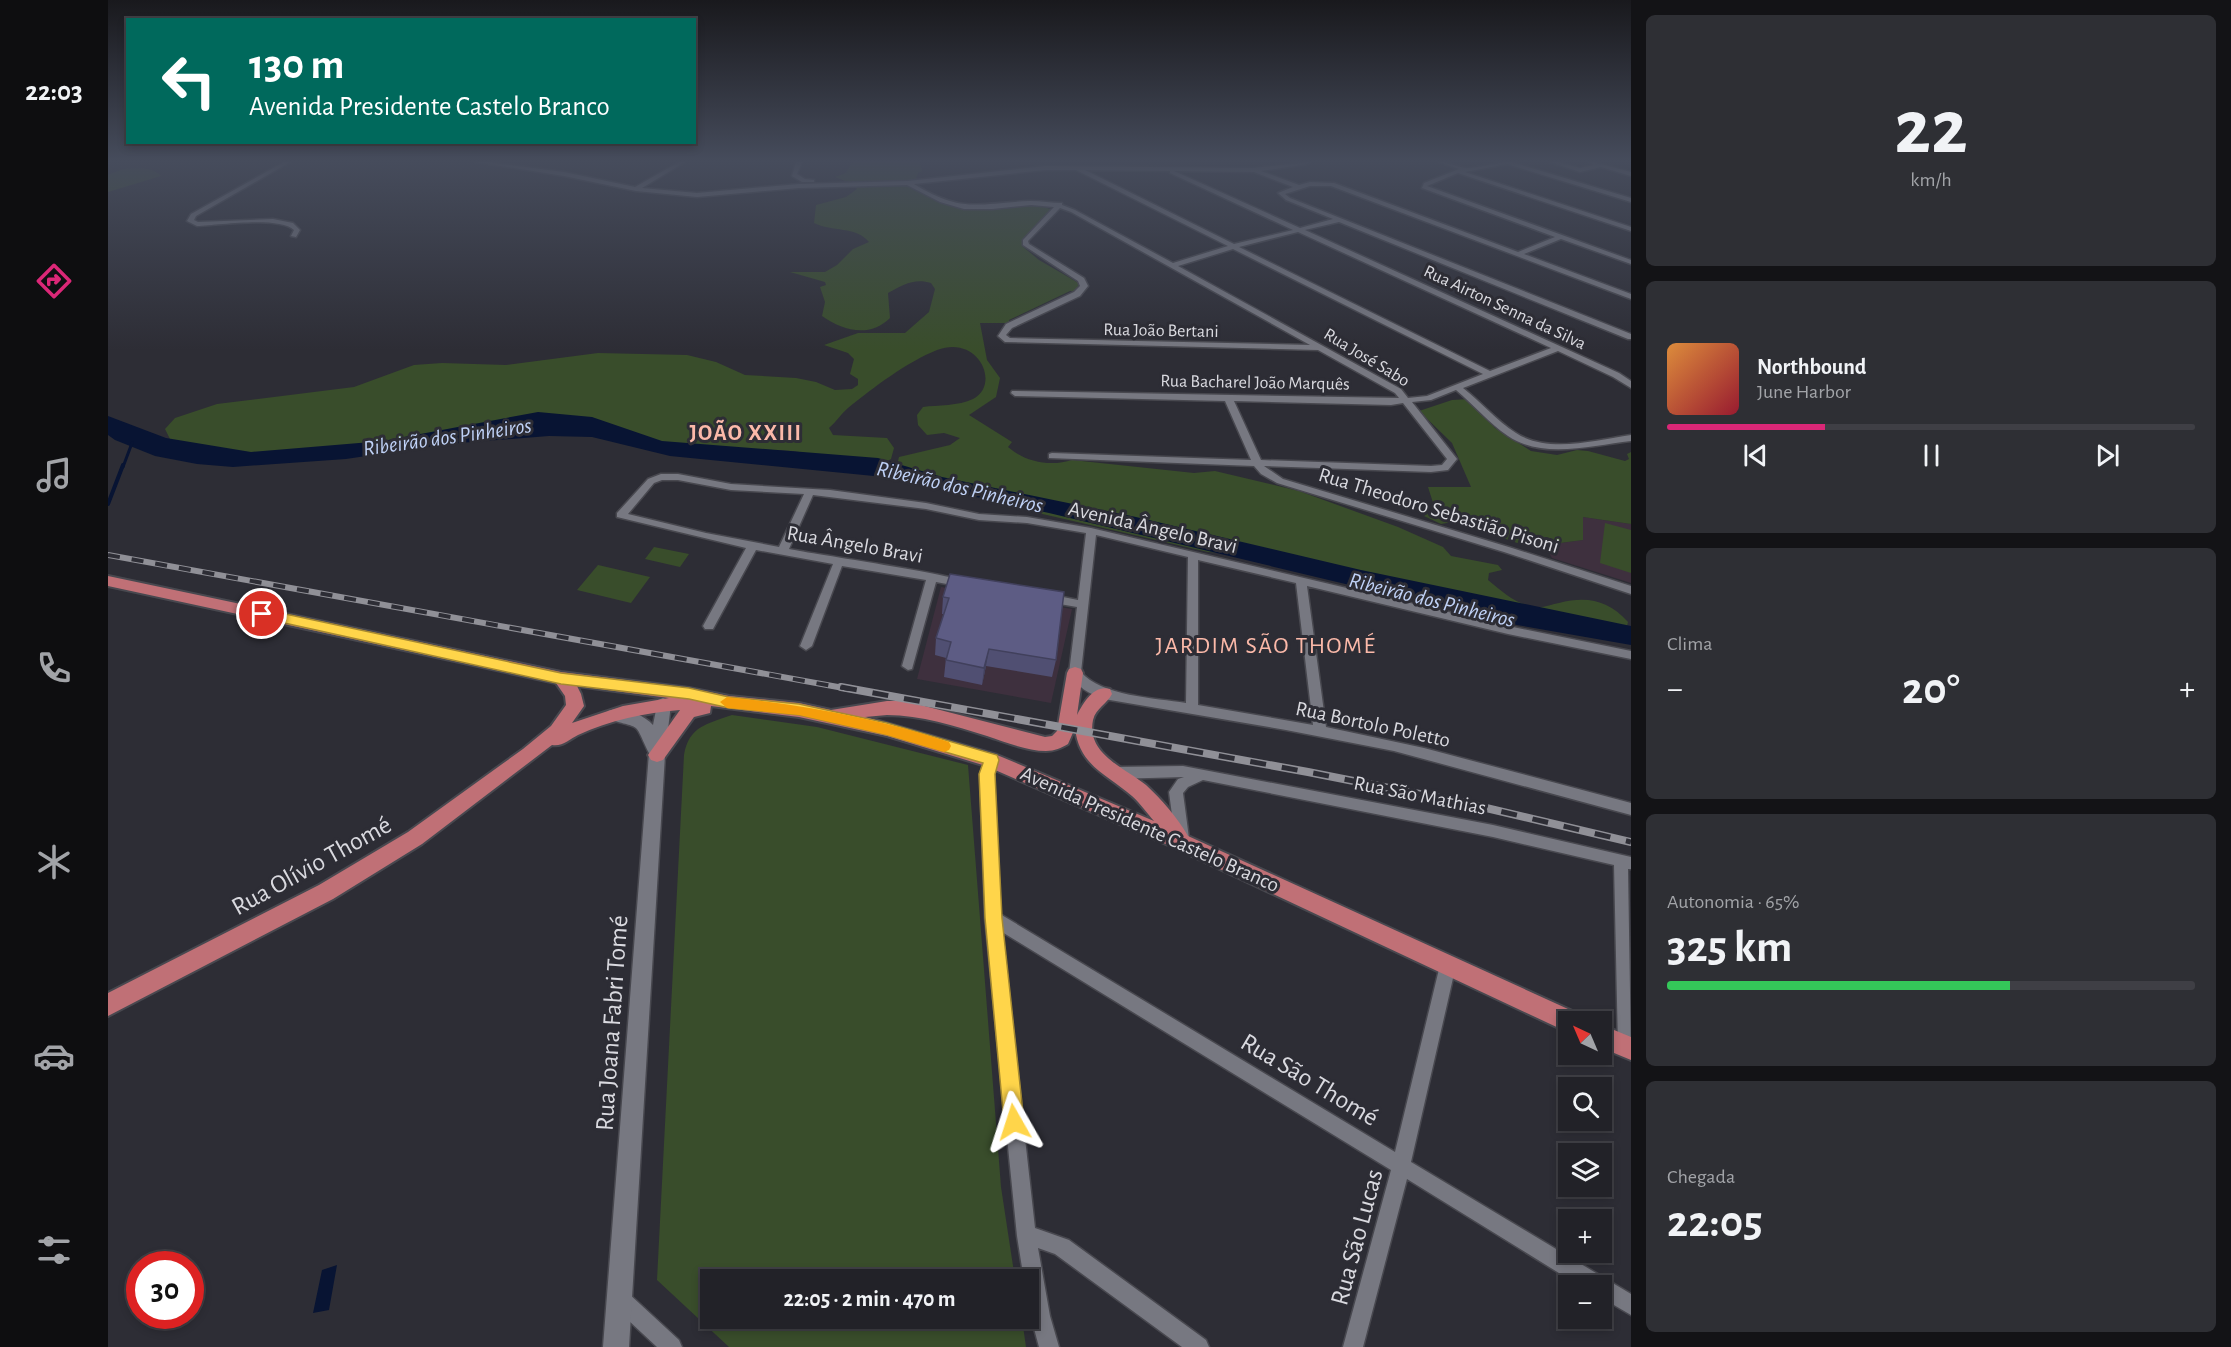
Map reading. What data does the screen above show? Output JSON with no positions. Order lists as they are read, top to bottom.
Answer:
{
  "streets": {
    "main road": ["Avenida Presidente Castelo Branco", "Rua Olívio Thomé"],
    "street": [
      "Rua Airton Senna da Silva",
      "Rua João Bertani",
      "Rua José Sabo",
      "Rua Bacharel João Marquês",
      "Rua Theodoro Sebastião Pisoni",
      "Avenida Ângelo Bravi",
      "Rua Ângelo Bravi",
      "Rua Bortolo Poletto",
      "Rua São Mathias",
      "Rua Joana Fabri Tomé",
      "Rua São Thomé",
      "Rua São Lucas"
    ]
  },
  "crossings": [
    ["Rua Airton Senna da Silva", "Rua Bacharel João Marquês"],
    ["Rua João Bertani", "Rua José Sabo"],
    ["Rua José Sabo", "Rua Bacharel João Marquês"],
    ["Rua José Sabo", "Rua Theodoro Sebastião Pisoni"],
    ["Avenida Ângelo Bravi", "Rua Ângelo Bravi"],
    ["Avenida Presidente Castelo Branco", "Rua São Lucas"],
    ["Rua São Thomé", "Rua São Lucas"]
  ],
  "districts": ["JOÃO XXIII", "JARDIM SÃO THOMÉ"],
  "water": ["Ribeirão dos Pinheiros"],
  "north": "top left",
  "page": {
    "tabs": "22:03",
    "tile": [
      ["22", "km/h"],
      "Clima",
      ["Autonomia · 65%", "325 km"],
      ["Chegada", "22:05"]
    ],
    "turn": ["130 m", "Avenida Presidente Castelo Branco"],
    "song": ["Northbound", "June Harbor"],
    "heat": ["−", "20°", "+"],
    "map_buttons": ["+", "−"],
    "limit": "30",
    "trip": "22:05 · 2 min · 470 m"
  }
}
